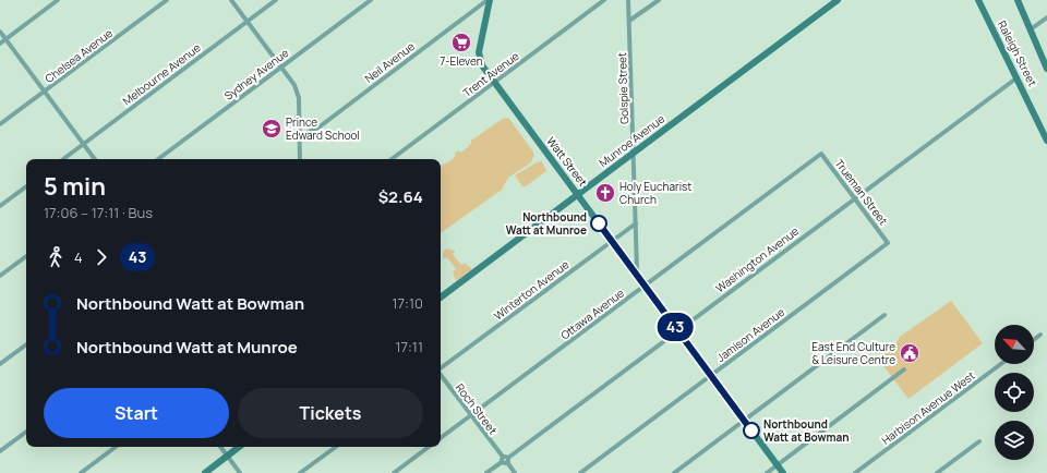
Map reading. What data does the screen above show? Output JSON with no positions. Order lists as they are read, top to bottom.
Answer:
{
  "streets": {
    "street": [
      "Raleigh Street",
      "Chelsea Avenue",
      "Neil Avenue",
      "Melbourne Avenue",
      "Sydney Avenue",
      "Trent Avenue",
      "Golspie Street",
      "Munroe Avenue",
      "Watt Street",
      "Trueman Street",
      "Washington Avenue",
      "Winterton Avenue",
      "Ottawa Avenue",
      "Jamison Avenue",
      "Harbison Avenue West",
      "Roch Street"
    ]
  },
  "crossings": [
    ["Raleigh Street", "Washington Avenue"],
    ["Neil Avenue", "Watt Street"],
    ["Trent Avenue", "Watt Street"],
    ["Golspie Street", "Munroe Avenue"],
    ["Golspie Street", "Watt Street"],
    ["Golspie Street", "Winterton Avenue"],
    ["Golspie Street", "Ottawa Avenue"],
    ["Munroe Avenue", "Watt Street"],
    ["Watt Street", "Washington Avenue"],
    ["Watt Street", "Winterton Avenue"],
    ["Watt Street", "Ottawa Avenue"],
    ["Watt Street", "Jamison Avenue"],
    ["Trueman Street", "Washington Avenue"],
    ["Trueman Street", "Ottawa Avenue"],
    ["Trueman Street", "Jamison Avenue"],
    ["Washington Avenue", "Roch Street"],
    ["Ottawa Avenue", "Roch Street"]
  ],
  "places": {
    "supermarket": ["7-Eleven"],
    "school or university": ["Prince Edward School"],
    "church": ["Holy Eucharist Church"],
    "other": ["Northbound Watt at Munroe", "Northbound Watt at Bowman"],
    "public building": ["East End Culture & Leisure Centre"]
  },
  "lines": ["bus line 43"],
  "north": "top left",
  "page": {
    "on_map": "43",
    "heading": ["5 min", "17:06 – 17:11 · Bus", "$2.64"],
    "legs": ["4", "43"],
    "list": [
      {
        "name": "Northbound Watt at Bowman",
        "value": "17:10"
      },
      {
        "name": "Northbound Watt at Munroe",
        "value": "17:11"
      }
    ],
    "buttons": ["Start", "Tickets"]
  }
}
